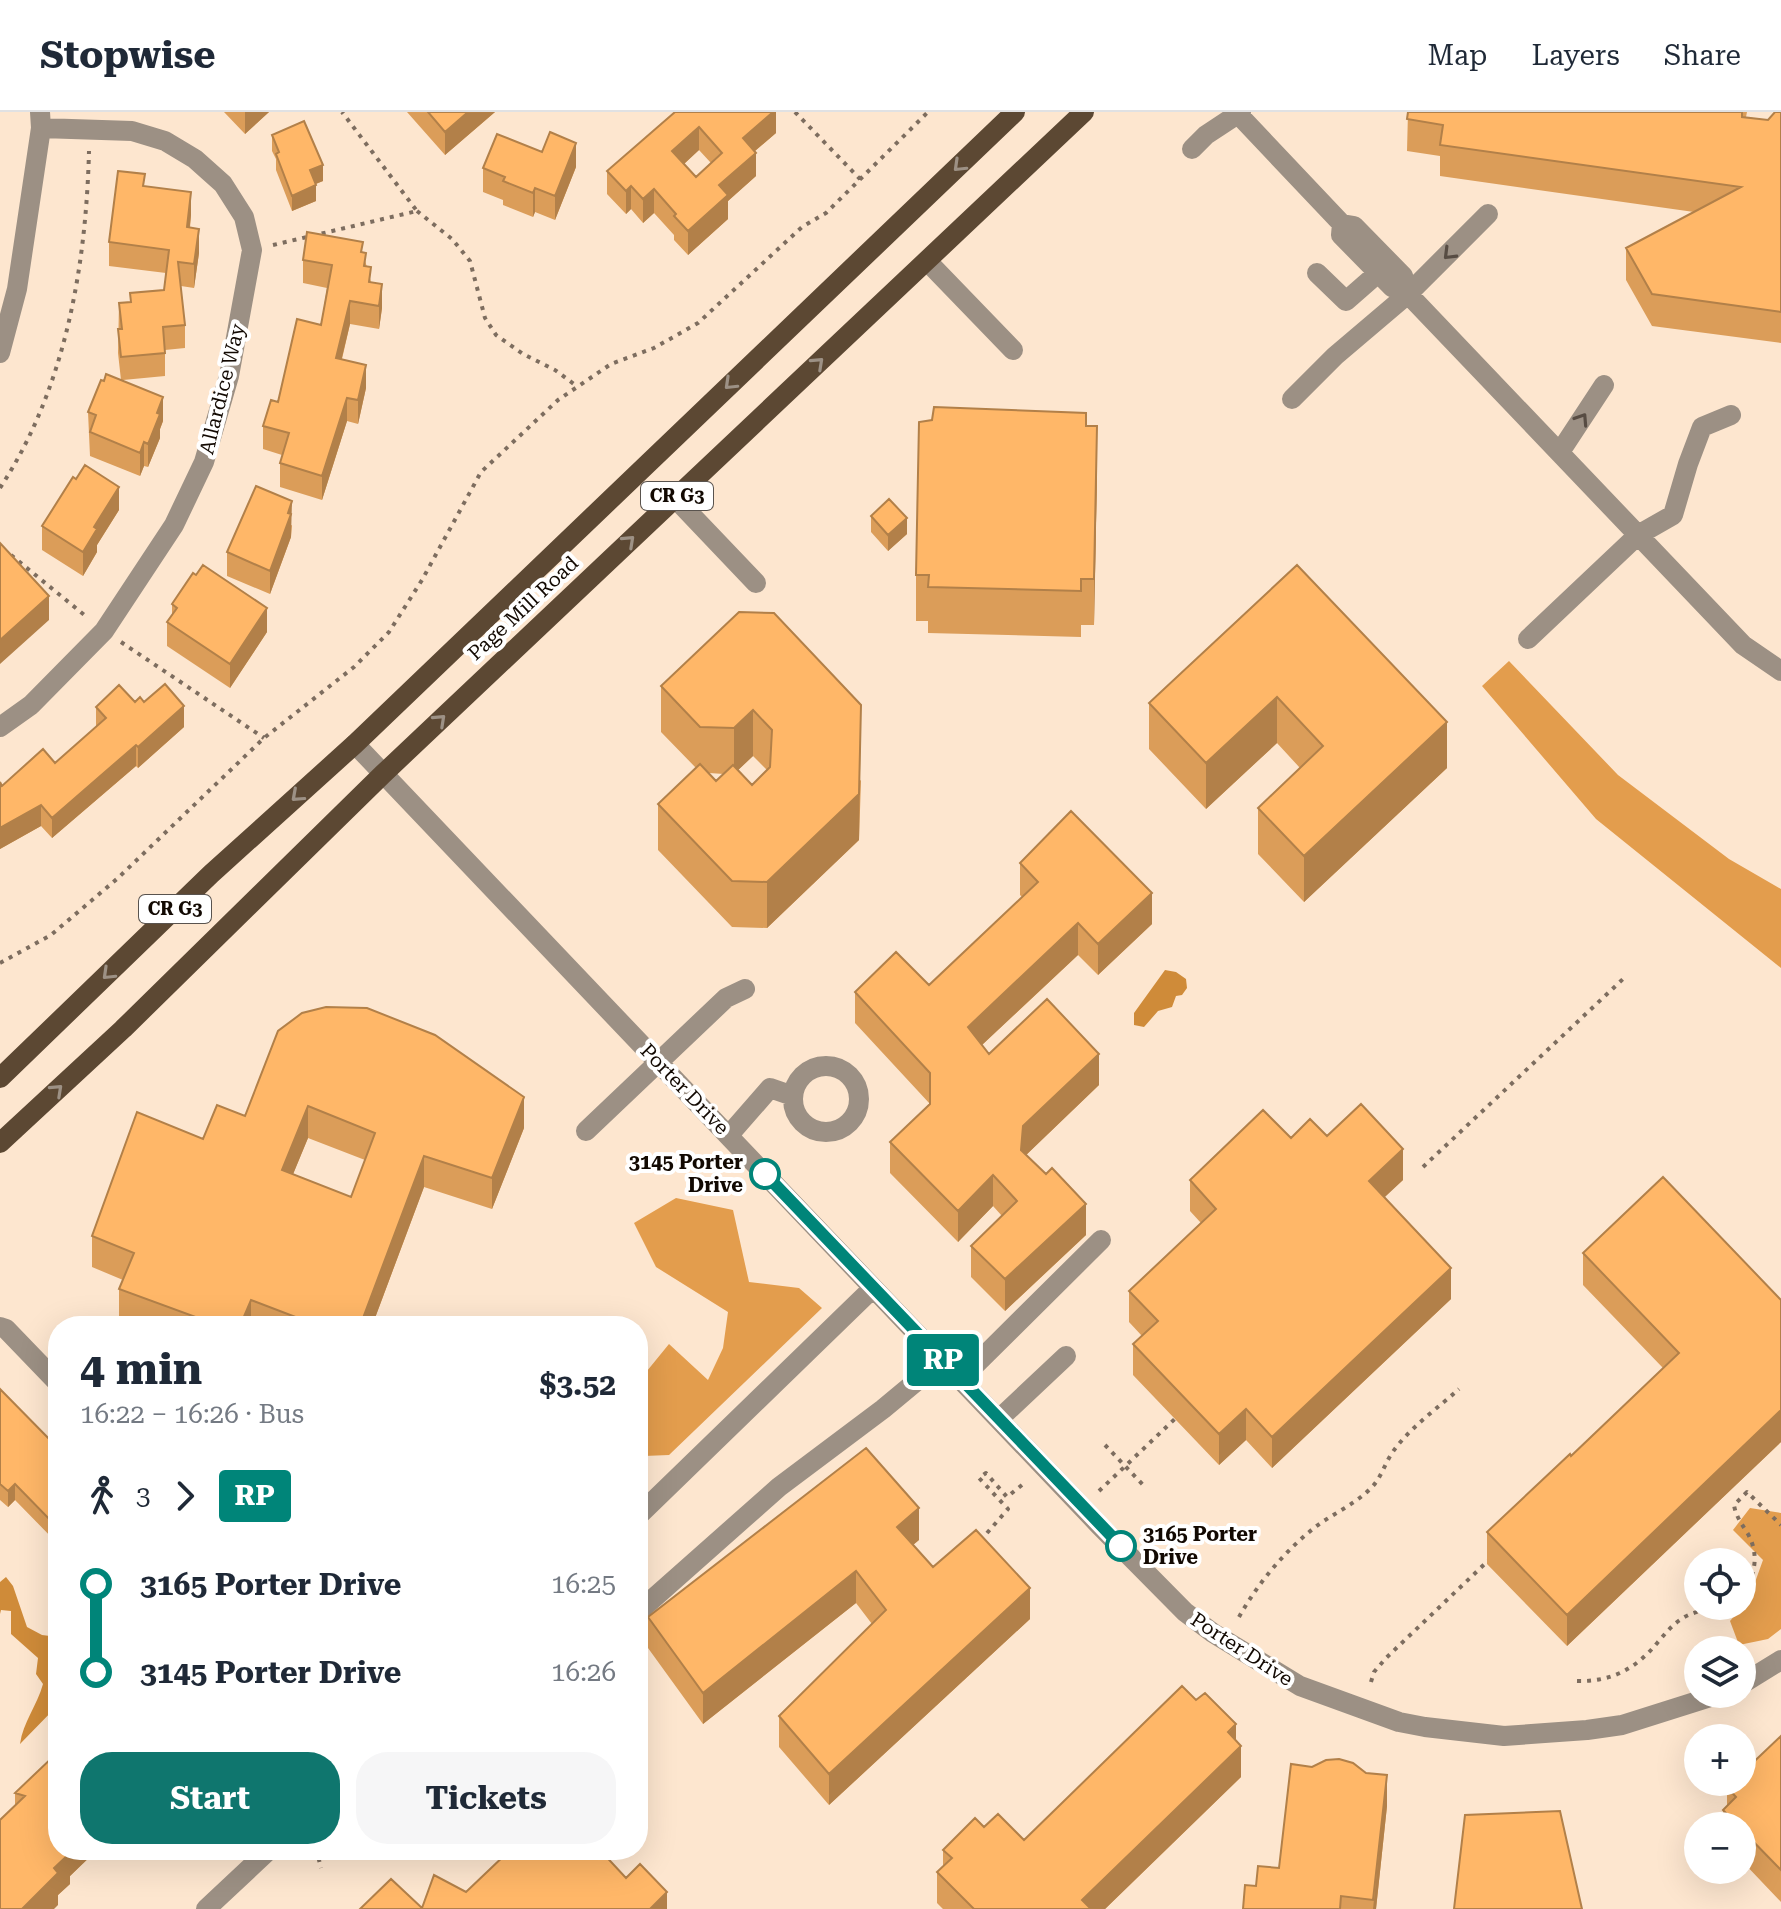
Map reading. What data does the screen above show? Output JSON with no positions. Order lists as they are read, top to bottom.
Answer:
{
  "streets": {
    "main road": ["CR G3", "Page Mill Road"],
    "street": ["Allardice Way", "Porter Drive"]
  },
  "crossings": [
    ["Page Mill Road", "Porter Drive"]
  ],
  "places": ["3145 Porter Drive", "3165 Porter Drive"],
  "lines": ["bus line RP"],
  "page": {
    "header": "Stopwise",
    "nav": ["Map", "Layers", "Share"],
    "on_map": "RP",
    "heading": ["4 min", "16:22 – 16:26 · Bus", "$3.52"],
    "legs": ["3", "RP"],
    "list": [
      {
        "name": "3165 Porter Drive",
        "value": "16:25"
      },
      {
        "name": "3145 Porter Drive",
        "value": "16:26"
      }
    ],
    "map_buttons": ["+", "−"],
    "buttons": ["Start", "Tickets"]
  }
}
